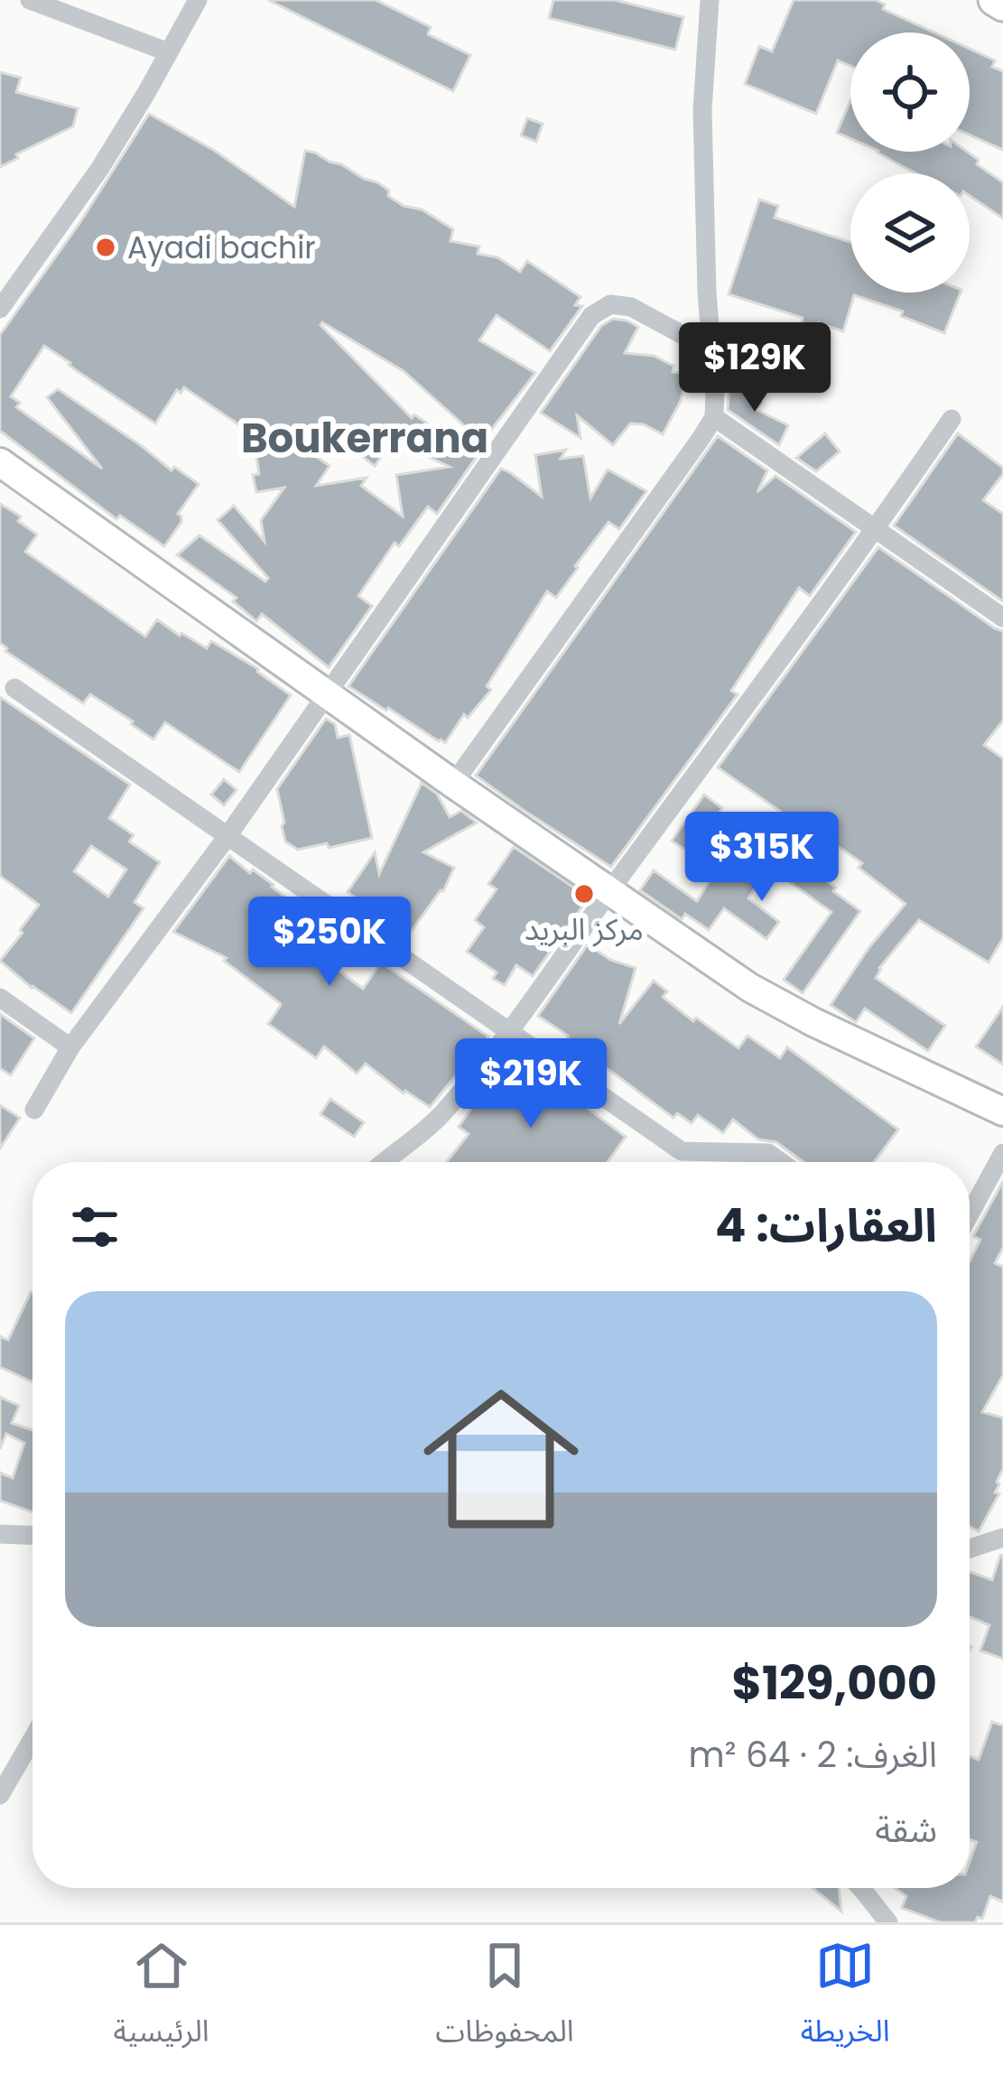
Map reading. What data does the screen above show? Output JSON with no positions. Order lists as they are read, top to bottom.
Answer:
{
  "districts": ["Boukerrana"],
  "places": ["Ayadi bachir", "مركز البريد"],
  "page": {
    "price": [
      "$129K",
      "$315K",
      "$250K",
      "$219K"
    ],
    "heading": "العقارات: 4",
    "list": [
      {
        "name": "$129,000",
        "note": "الغرف: 2 · 64 m² · شقة"
      }
    ],
    "tabs": ["الخريطة", "المحفوظات", "الرئيسية"]
  }
}
